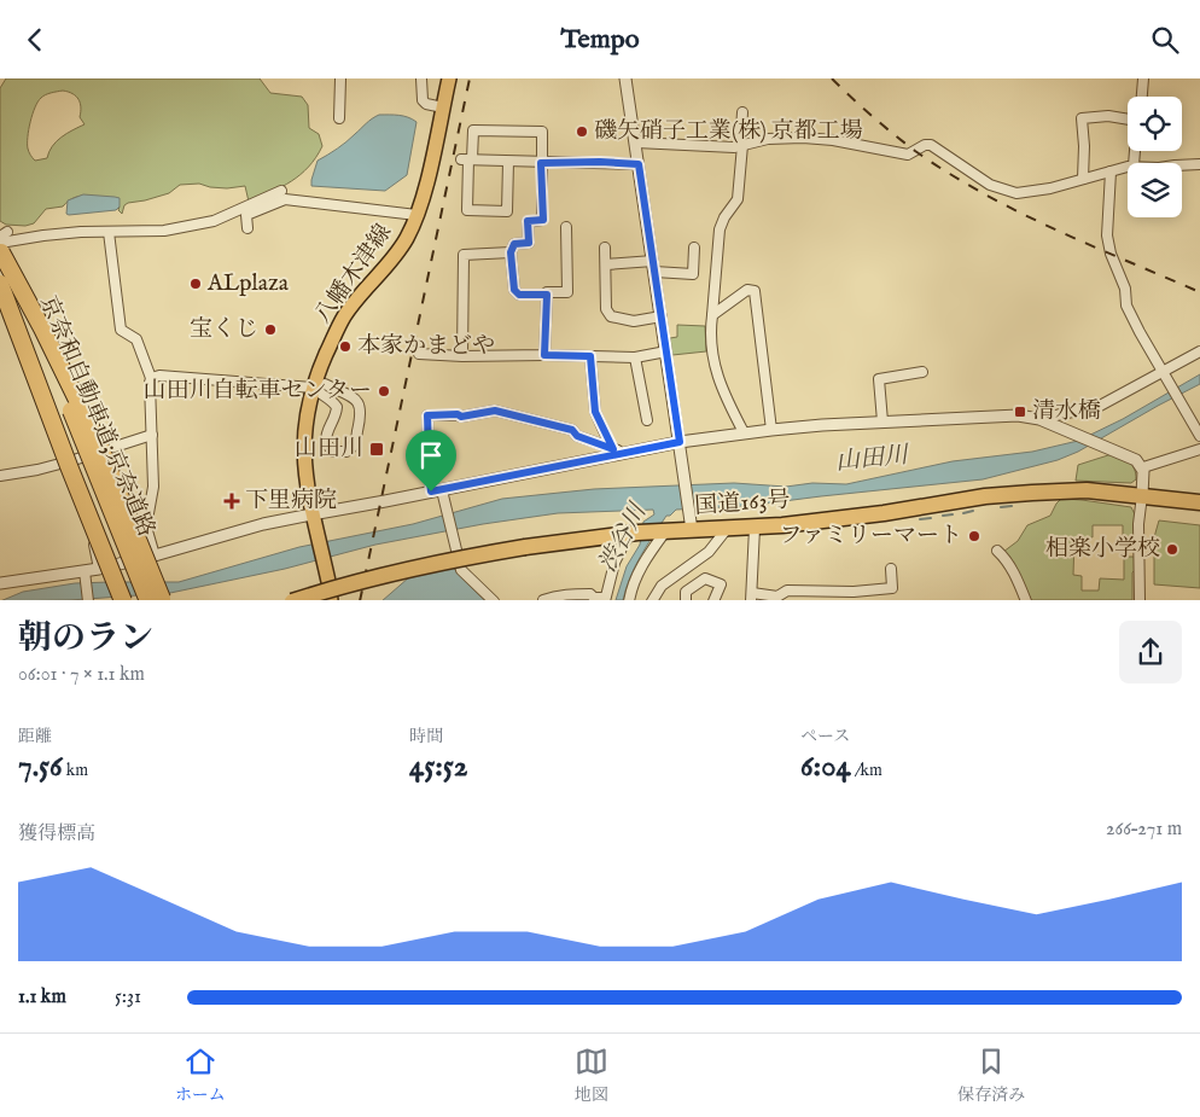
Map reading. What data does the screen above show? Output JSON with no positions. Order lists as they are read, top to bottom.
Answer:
{
  "streets": {
    "highway": ["国道163号"],
    "main road": ["八幡木津線"]
  },
  "water": ["山田川", "渋谷川"],
  "places": {
    "other": [
      "磯矢硝子工業(株) 京都工場",
      "ALplaza",
      "宝くじ",
      "本家かまどや",
      "山田川自転車センター",
      "ファミリーマート",
      "相楽小学校"
    ],
    "transit": ["清水橋", "山田川"],
    "health": ["下里病院"]
  },
  "page": {
    "header": "Tempo",
    "heading": ["朝のラン", "06:01 · 7 × 1.1 km"],
    "stats": [
      ["距離", "7.56 km"],
      ["時間", "45:52"],
      ["ペース", "6:04 /km"]
    ],
    "chart": ["獲得標高", "266–271 m"],
    "list": [
      {
        "name": "1.1 km",
        "note": "5:31"
      }
    ],
    "tabs": ["ホーム", "地図", "保存済み"]
  }
}
